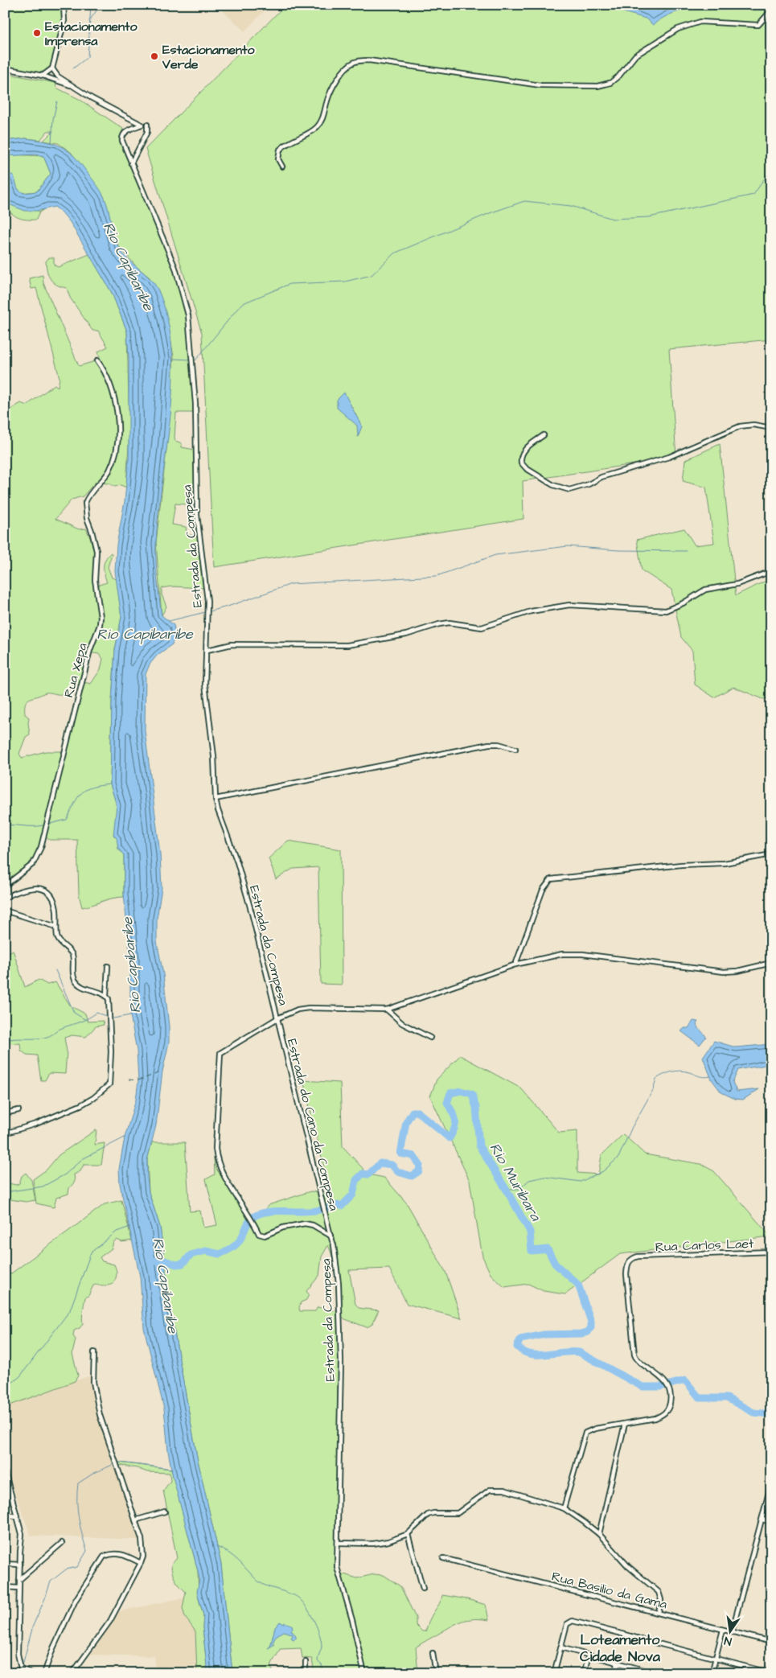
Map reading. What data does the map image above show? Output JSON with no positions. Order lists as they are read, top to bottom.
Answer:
{
  "streets": {
    "street": [
      "Estrada da Compesa",
      "Rua Xepa",
      "Estrada do Cano da Compesa",
      "Rua Carlos Laet",
      "Rua Basilio da Gama"
    ]
  },
  "crossings": [
    ["Estrada da Compesa", "Estrada do Cano da Compesa"]
  ],
  "districts": ["Loteamento Cidade Nova"],
  "water": ["Rio Capibaribe", "Rio Muribara"],
  "places": ["Estacionamento Imprensa", "Estacionamento Verde"],
  "north": "bottom"
}
